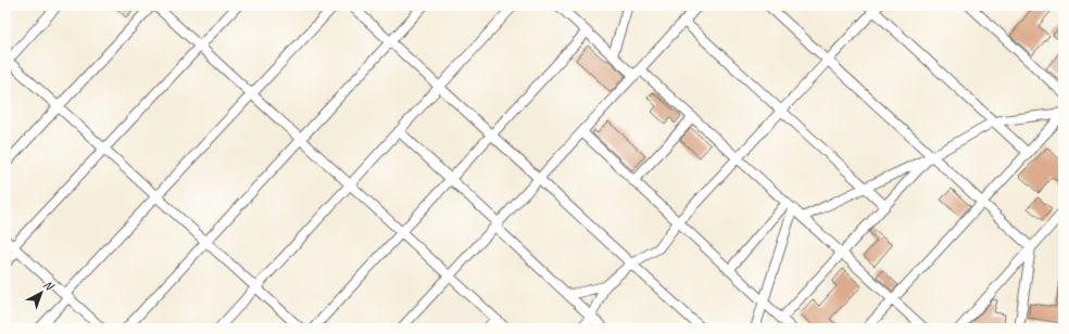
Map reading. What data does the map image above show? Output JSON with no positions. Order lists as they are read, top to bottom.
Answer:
{
  "north": "top right"
}
